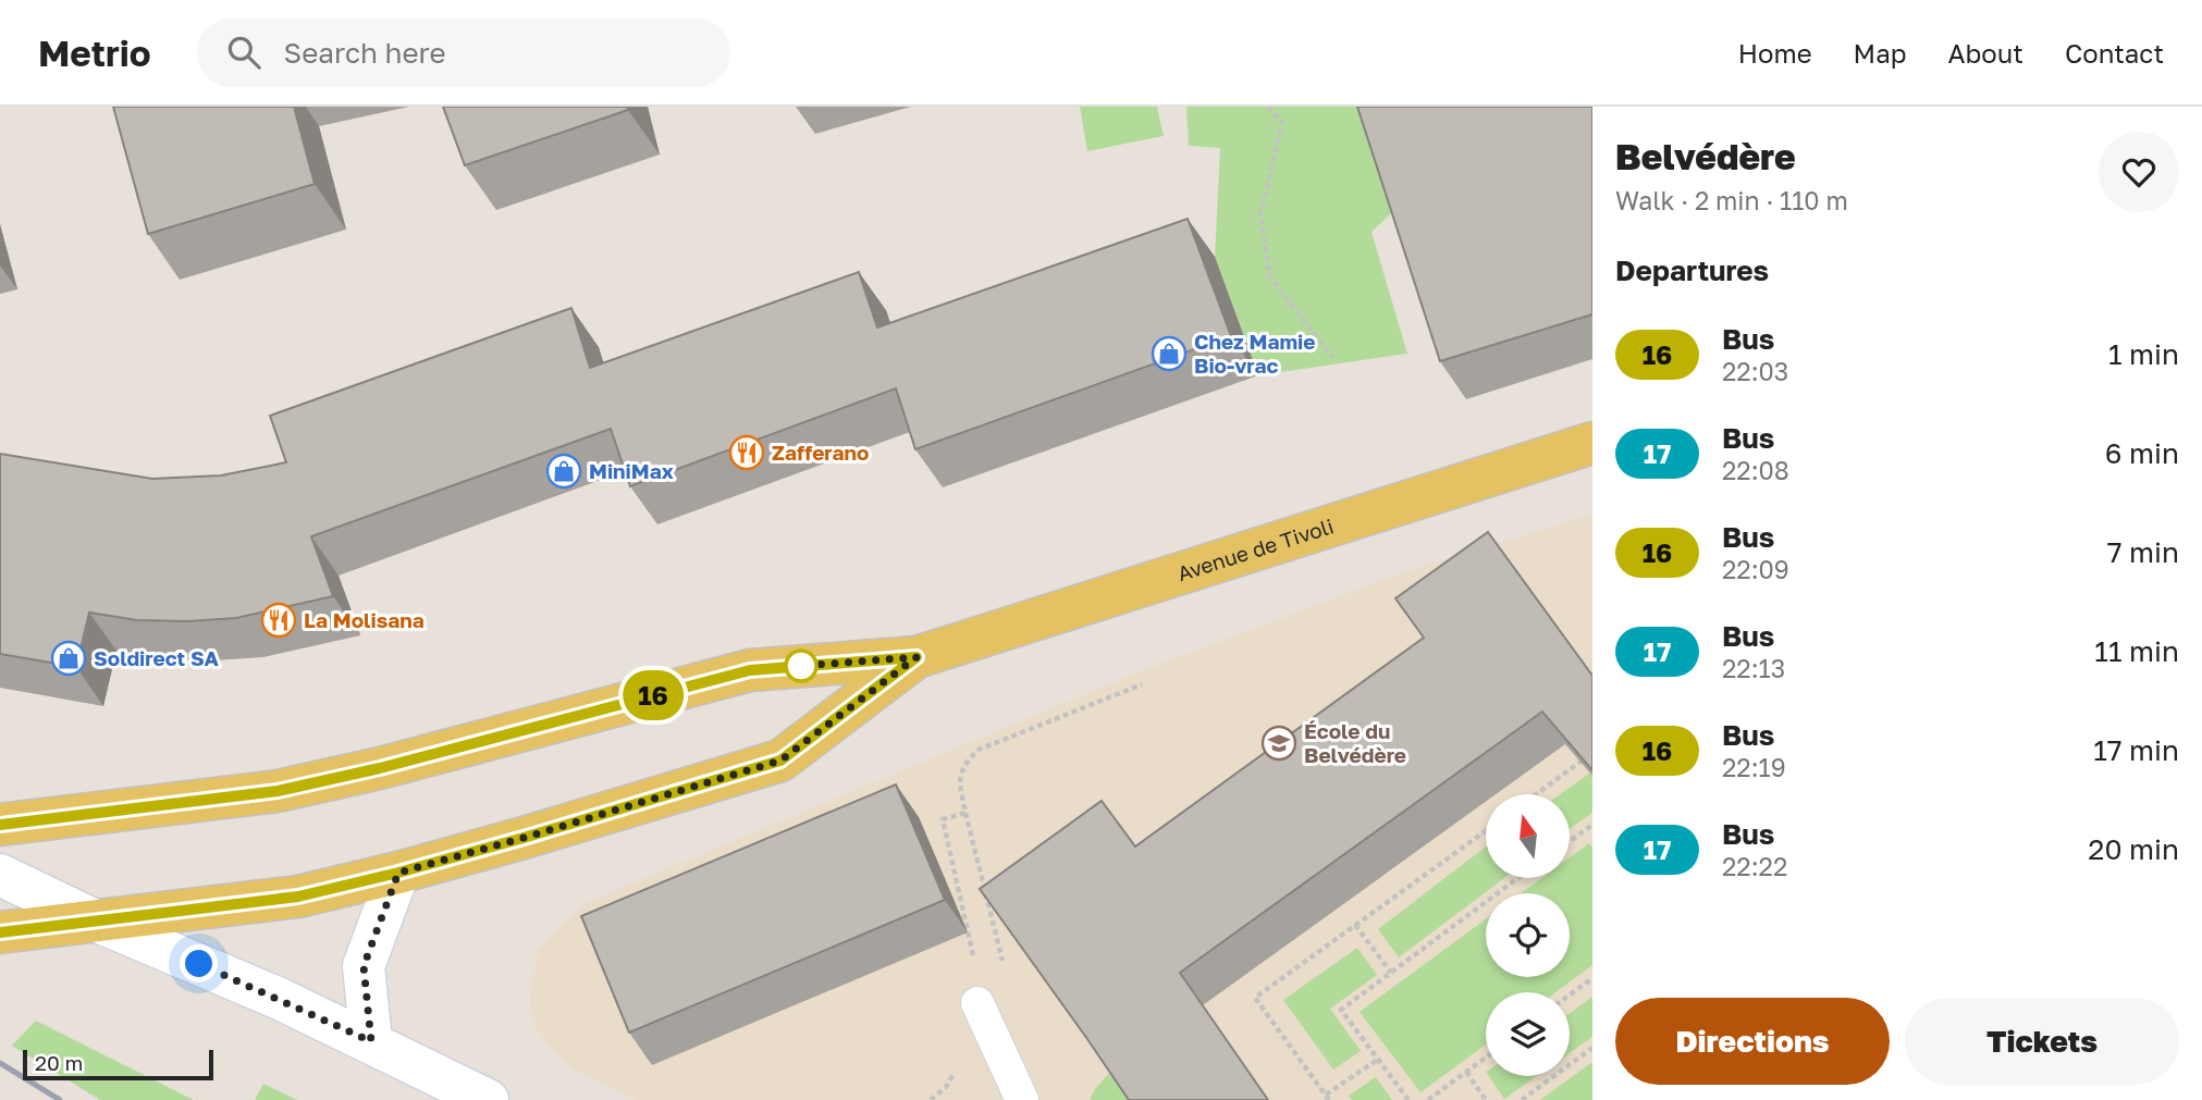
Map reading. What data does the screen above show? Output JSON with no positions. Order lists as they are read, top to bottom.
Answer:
{
  "streets": {
    "main road": ["Avenue de Tivoli"]
  },
  "places": {
    "shop": ["Chez Mamie Bio-vrac", "MiniMax", "Soldirect SA"],
    "restaurant": ["Zafferano", "La Molisana"],
    "school or university": ["École du Belvédère"]
  },
  "lines": ["bus line 16"],
  "scale_bar": "20 m",
  "north": "top",
  "page": {
    "header": "Metrio",
    "search": "Search here",
    "nav": [
      "Home",
      "Map",
      "About",
      "Contact"
    ],
    "on_map": "16",
    "heading": [
      ["Belvédère", "Walk · 2 min · 110 m"],
      "Departures"
    ],
    "list": [
      {
        "mark": "16",
        "name": "Bus",
        "note": "22:03",
        "value": "1 min"
      },
      {
        "mark": "17",
        "name": "Bus",
        "note": "22:08",
        "value": "6 min"
      },
      {
        "mark": "16",
        "name": "Bus",
        "note": "22:09",
        "value": "7 min"
      },
      {
        "mark": "17",
        "name": "Bus",
        "note": "22:13",
        "value": "11 min"
      },
      {
        "mark": "16",
        "name": "Bus",
        "note": "22:19",
        "value": "17 min"
      },
      {
        "mark": "17",
        "name": "Bus",
        "note": "22:22",
        "value": "20 min"
      }
    ],
    "buttons": ["Directions", "Tickets"],
    "scale": "20 m"
  }
}
